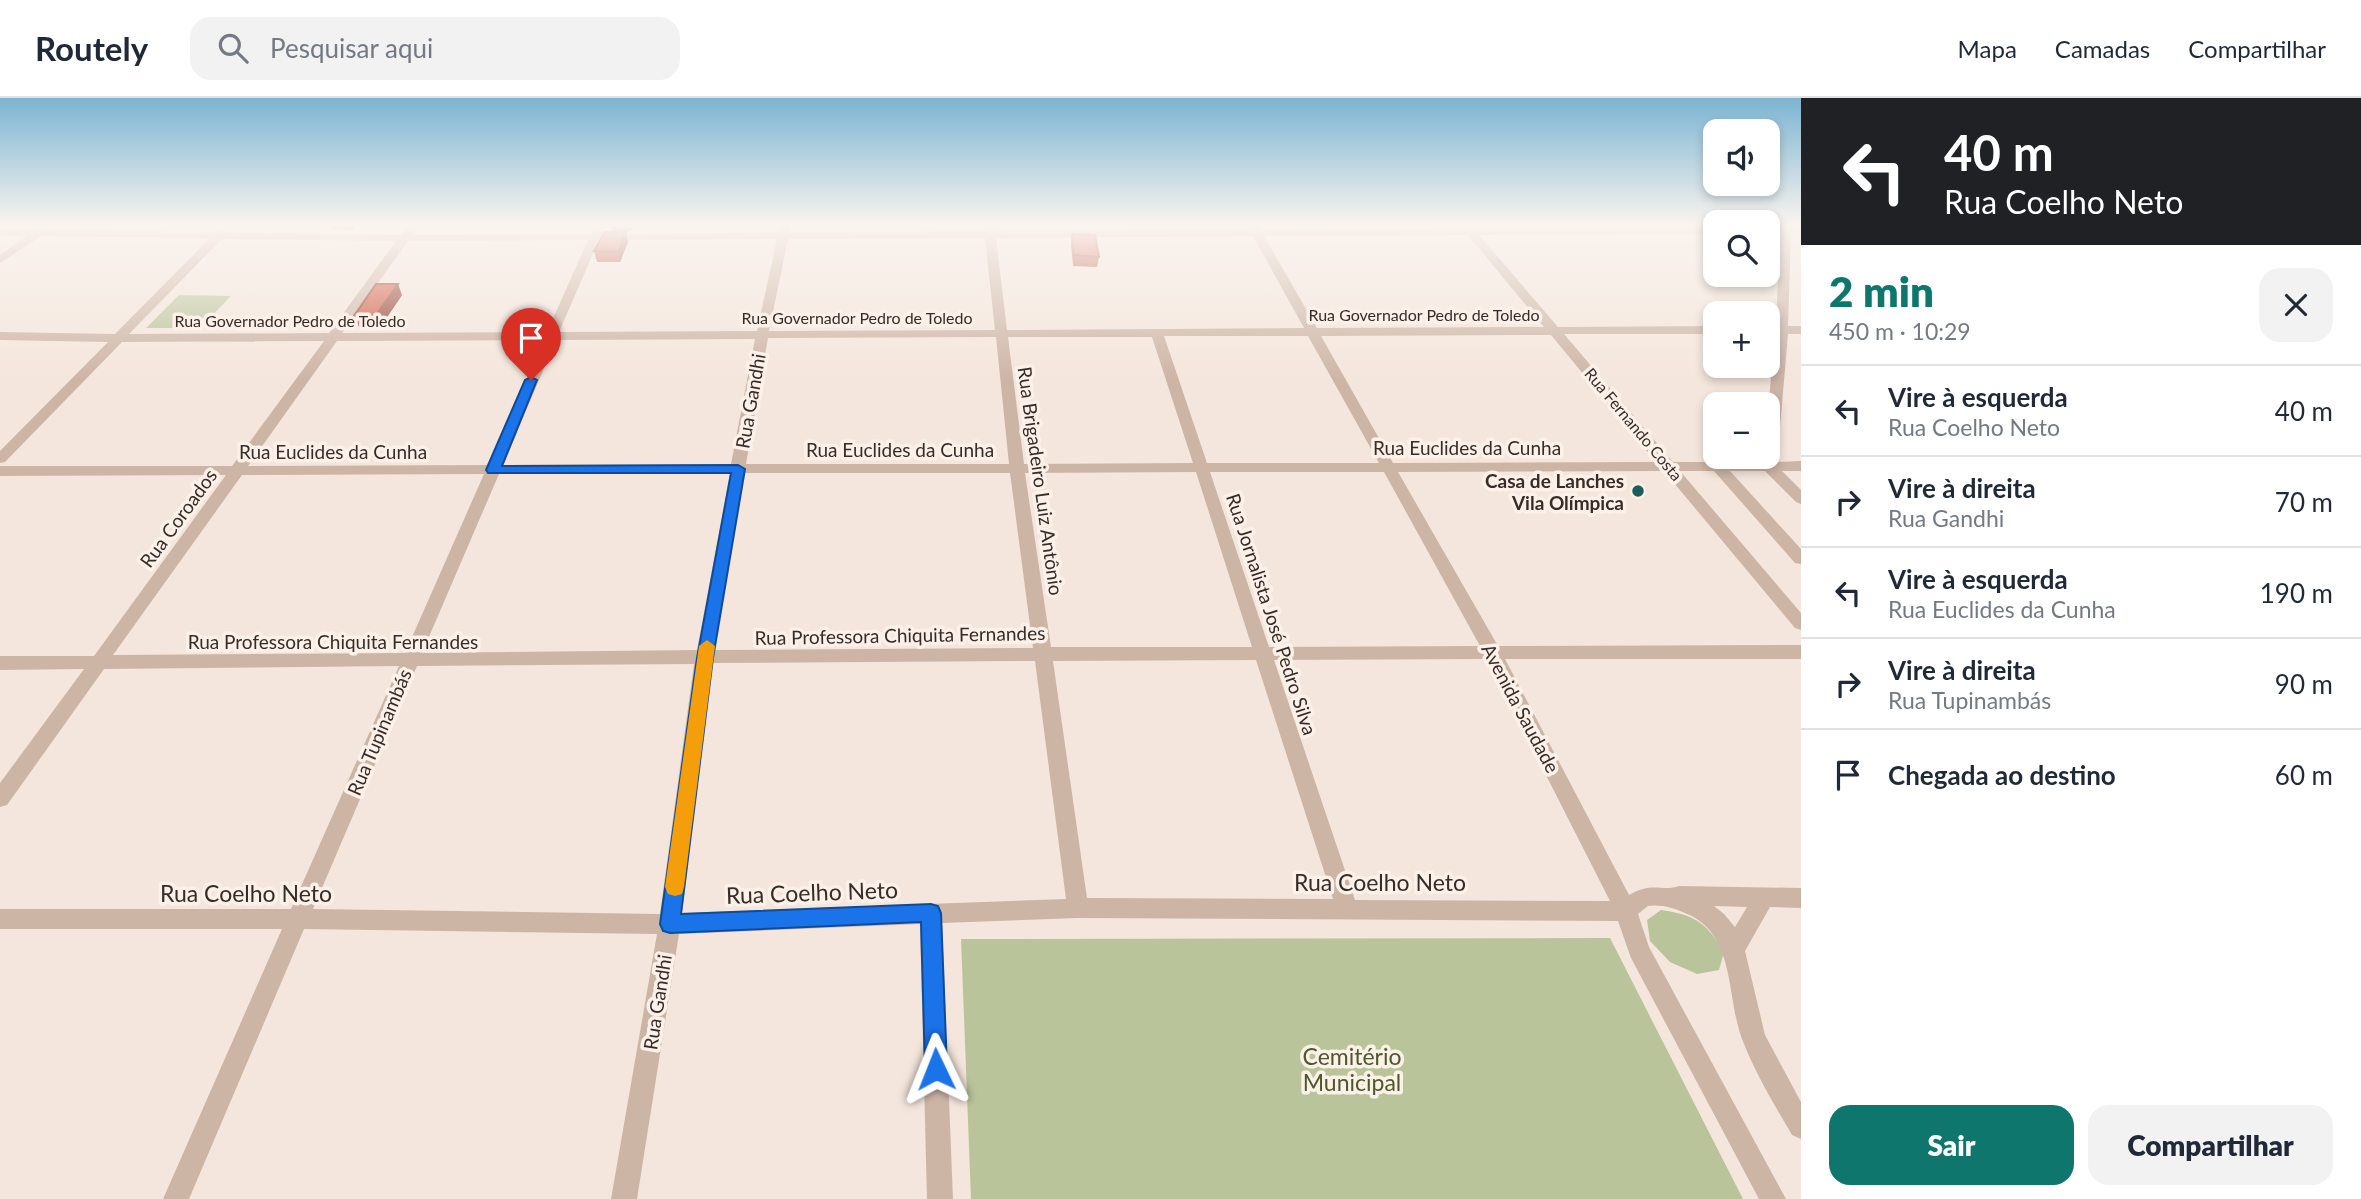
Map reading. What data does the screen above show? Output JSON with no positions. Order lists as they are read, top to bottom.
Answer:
{
  "streets": {
    "street": [
      "Rua Governador Pedro de Toledo",
      "Rua Gandhi",
      "Rua Fernando Costa",
      "Rua Euclides da Cunha",
      "Rua Brigadeiro Luiz Antônio",
      "Rua Coroados",
      "Rua Jornalista José Pedro Silva",
      "Rua Professora Chiquita Fernandes",
      "Avenida Saudade",
      "Rua Tupinambás",
      "Rua Coelho Neto"
    ]
  },
  "crossings": [
    ["Rua Governador Pedro de Toledo", "Rua Gandhi"],
    ["Rua Governador Pedro de Toledo", "Rua Fernando Costa"],
    ["Rua Governador Pedro de Toledo", "Rua Brigadeiro Luiz Antônio"],
    ["Rua Governador Pedro de Toledo", "Rua Coroados"],
    ["Rua Governador Pedro de Toledo", "Rua Jornalista José Pedro Silva"],
    ["Rua Governador Pedro de Toledo", "Avenida Saudade"],
    ["Rua Governador Pedro de Toledo", "Rua Tupinambás"],
    ["Rua Gandhi", "Rua Euclides da Cunha"],
    ["Rua Gandhi", "Rua Professora Chiquita Fernandes"],
    ["Rua Gandhi", "Rua Coelho Neto"],
    ["Rua Fernando Costa", "Rua Euclides da Cunha"],
    ["Rua Euclides da Cunha", "Rua Brigadeiro Luiz Antônio"],
    ["Rua Euclides da Cunha", "Rua Coroados"],
    ["Rua Euclides da Cunha", "Rua Jornalista José Pedro Silva"],
    ["Rua Euclides da Cunha", "Avenida Saudade"],
    ["Rua Euclides da Cunha", "Rua Tupinambás"],
    ["Rua Brigadeiro Luiz Antônio", "Rua Professora Chiquita Fernandes"],
    ["Rua Brigadeiro Luiz Antônio", "Rua Coelho Neto"],
    ["Rua Coroados", "Rua Professora Chiquita Fernandes"],
    ["Rua Jornalista José Pedro Silva", "Rua Professora Chiquita Fernandes"],
    ["Rua Jornalista José Pedro Silva", "Rua Coelho Neto"],
    ["Rua Professora Chiquita Fernandes", "Avenida Saudade"],
    ["Rua Professora Chiquita Fernandes", "Rua Tupinambás"],
    ["Avenida Saudade", "Rua Coelho Neto"],
    ["Rua Tupinambás", "Rua Coelho Neto"]
  ],
  "parks": ["Cemitério Municipal"],
  "places": ["Casa de Lanches Vila Olímpica"],
  "page": {
    "header": "Routely",
    "search": "Pesquisar aqui",
    "nav": ["Mapa", "Camadas", "Compartilhar"],
    "turn": ["40 m", "Rua Coelho Neto"],
    "map_buttons": ["+", "−"],
    "heading": ["2 min", "450 m · 10:29"],
    "list": [
      {
        "name": "Vire à esquerda",
        "note": "Rua Coelho Neto",
        "value": "40 m"
      },
      {
        "name": "Vire à direita",
        "note": "Rua Gandhi",
        "value": "70 m"
      },
      {
        "name": "Vire à esquerda",
        "note": "Rua Euclides da Cunha",
        "value": "190 m"
      },
      {
        "name": "Vire à direita",
        "note": "Rua Tupinambás",
        "value": "90 m"
      },
      {
        "name": "Chegada ao destino",
        "value": "60 m"
      }
    ],
    "buttons": ["Sair", "Compartilhar"]
  }
}
